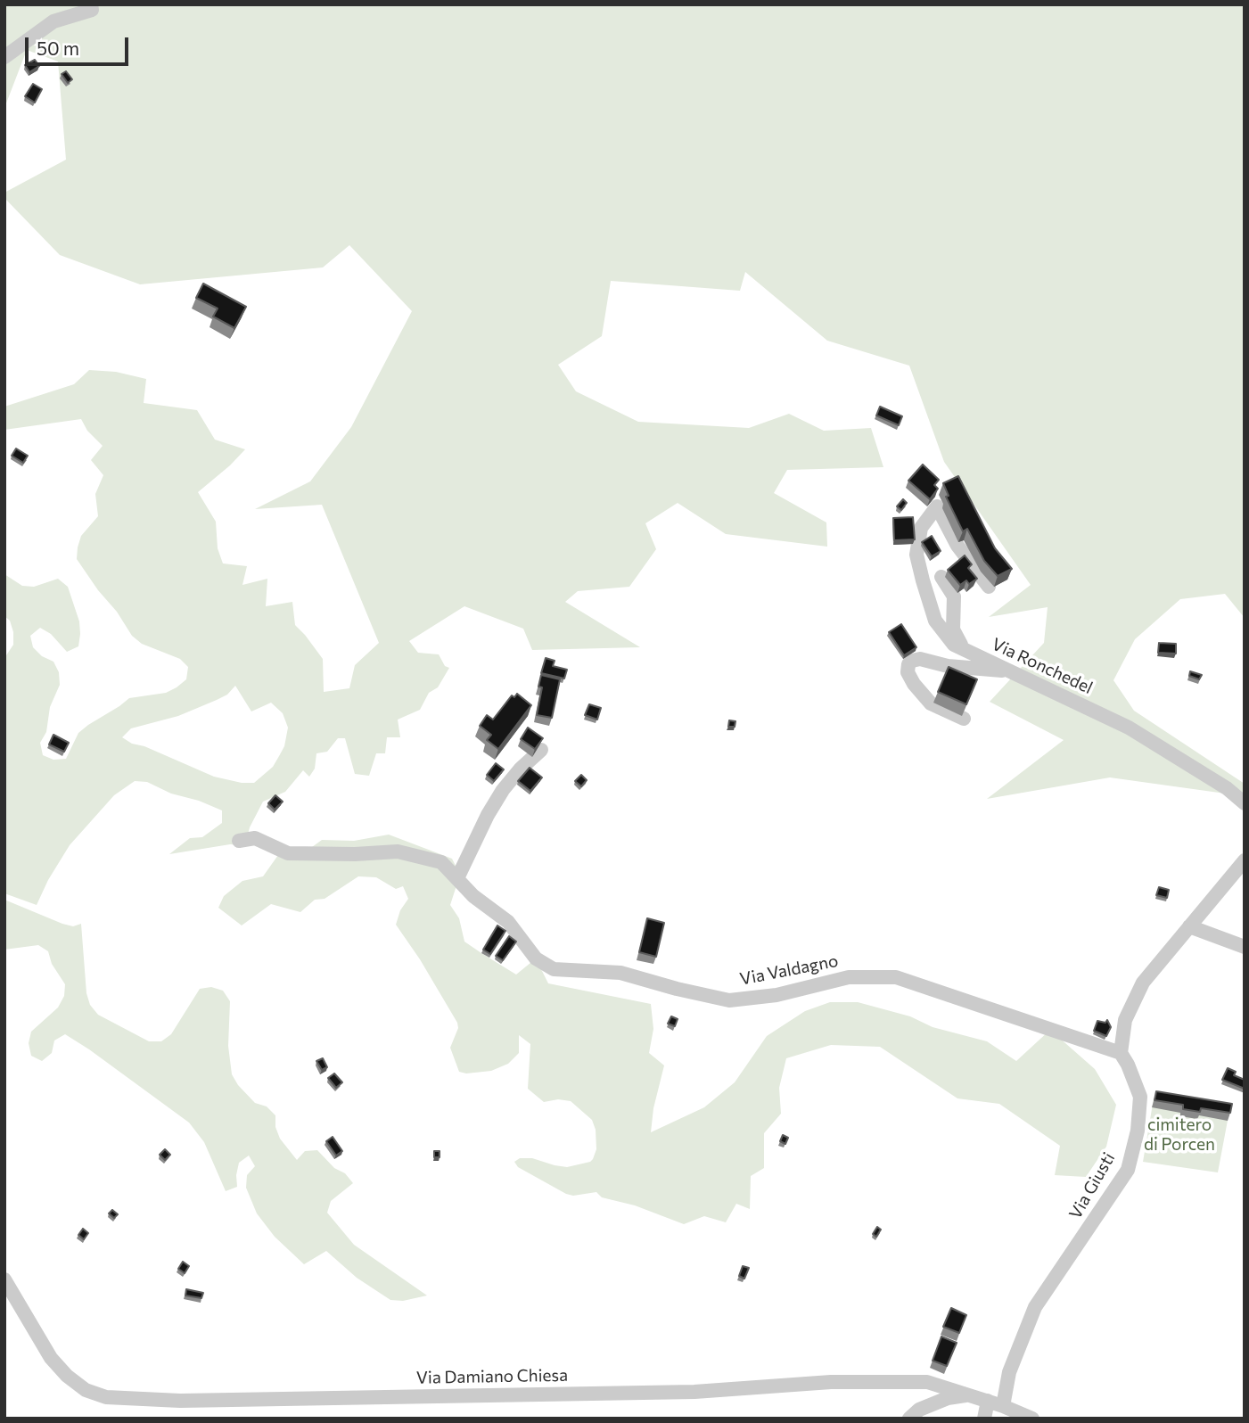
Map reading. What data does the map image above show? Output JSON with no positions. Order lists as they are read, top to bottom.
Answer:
{
  "streets": {
    "street": [
      "Via Ronchedel",
      "Via Valdagno",
      "Via Giusti",
      "Via Damiano Chiesa"
    ]
  },
  "crossings": [
    ["Via Valdagno", "Via Giusti"],
    ["Via Giusti", "Via Damiano Chiesa"]
  ],
  "parks": ["cimitero di Porcen"],
  "scale_bar": "50 m"
}
